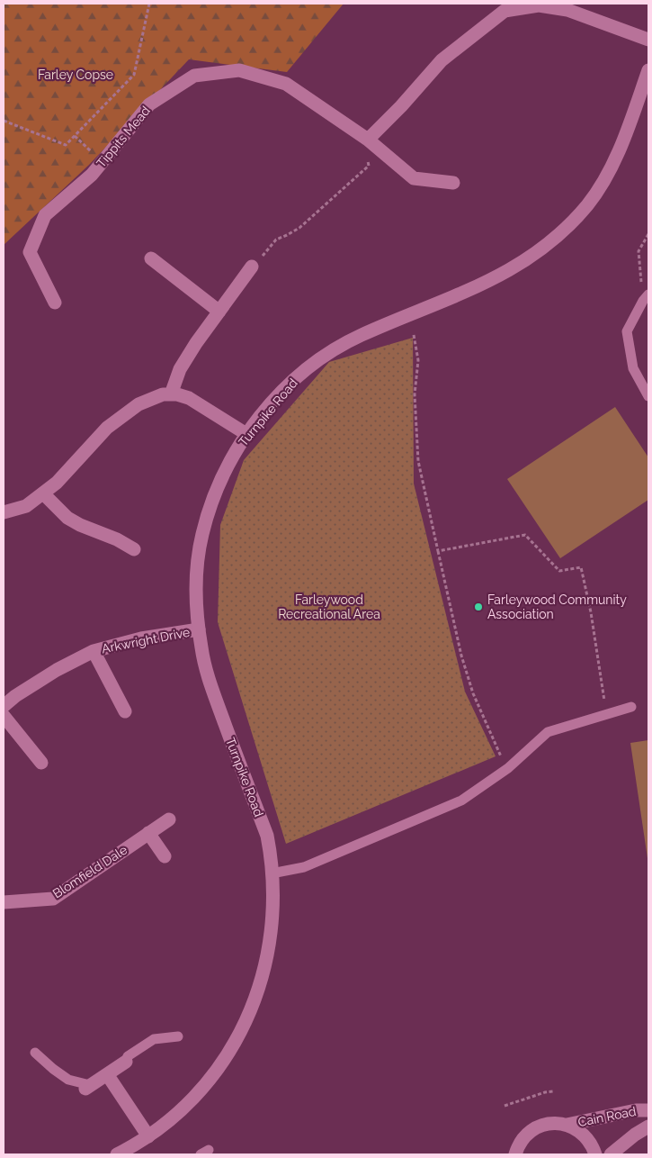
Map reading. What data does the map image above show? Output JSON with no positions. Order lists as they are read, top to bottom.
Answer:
{
  "streets": {
    "street": [
      "Tippits Mead",
      "Turnpike Road",
      "Arkwright Drive",
      "Blomfield Dale",
      "Cain Road"
    ]
  },
  "crossings": [
    ["Turnpike Road", "Arkwright Drive"]
  ],
  "parks": ["Farley Copse", "Farleywood Recreational Area"],
  "places": ["Farleywood Community Association"]
}
